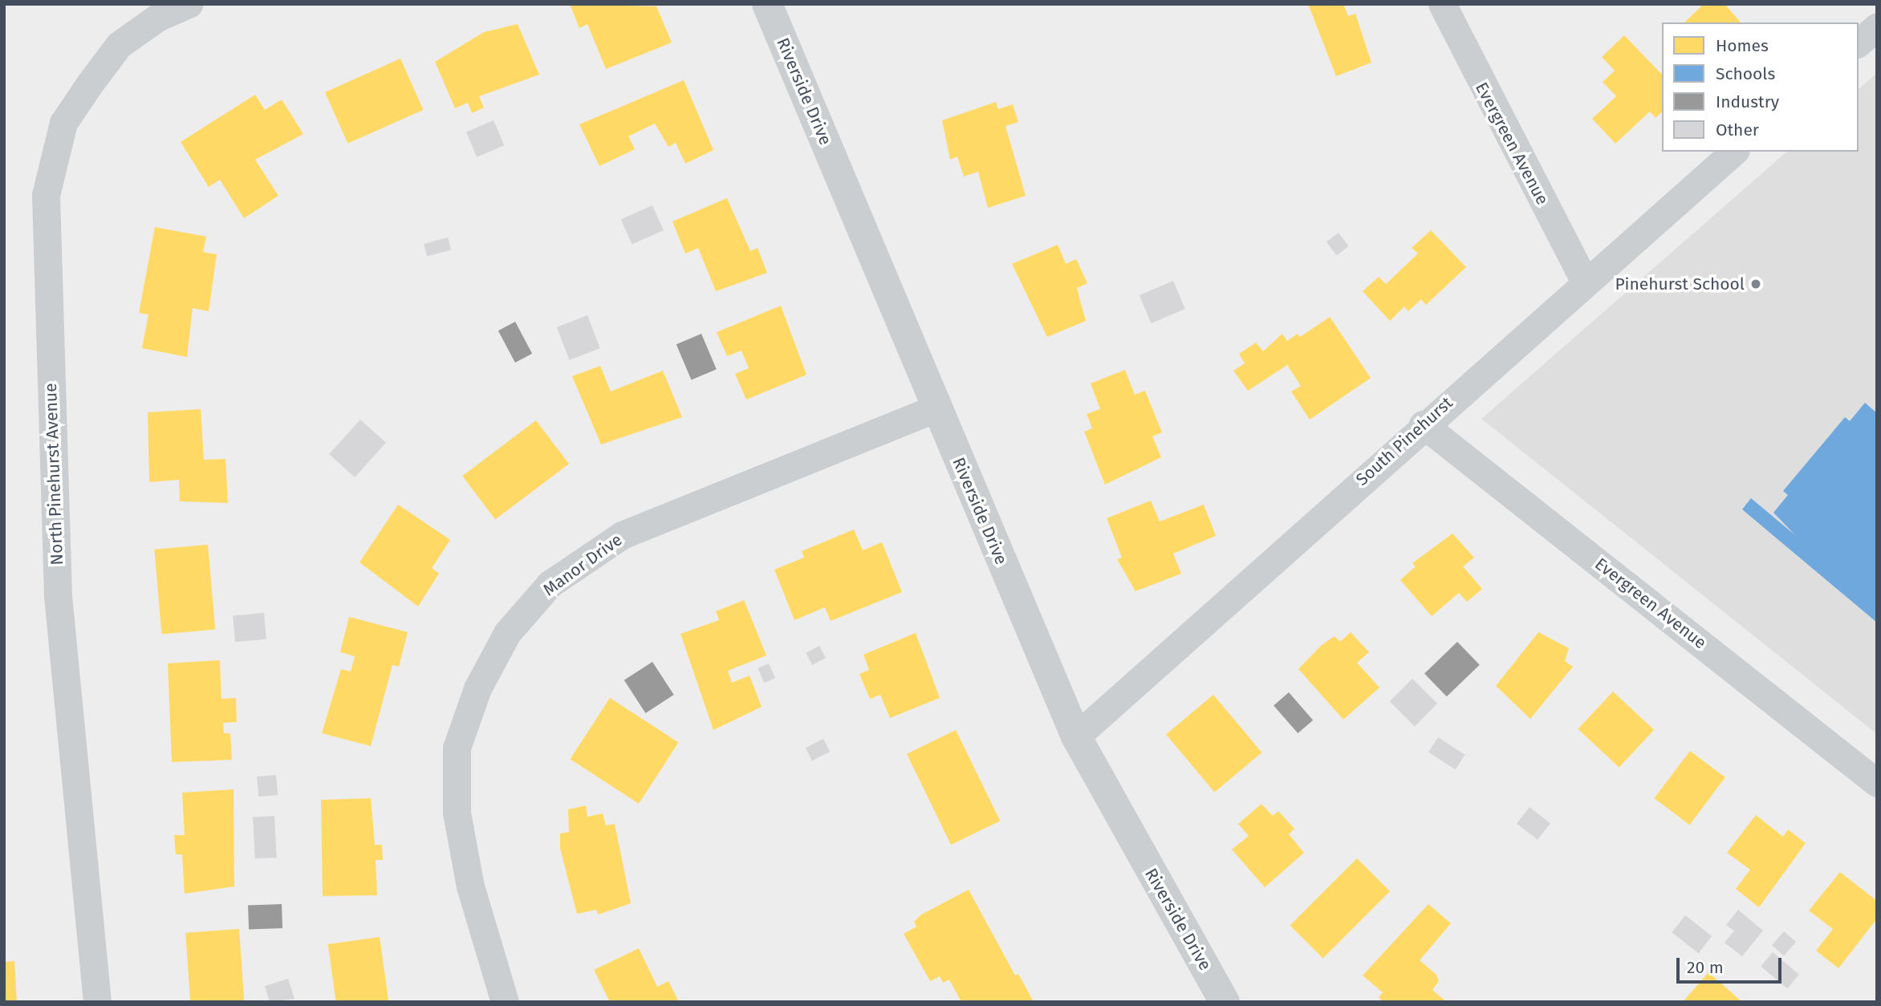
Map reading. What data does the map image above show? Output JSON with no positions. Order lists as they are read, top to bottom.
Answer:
{
  "streets": {
    "street": [
      "Riverside Drive",
      "Evergreen Avenue",
      "South Pinehurst",
      "North Pinehurst Avenue",
      "Manor Drive"
    ]
  },
  "crossings": [
    ["Riverside Drive", "South Pinehurst"],
    ["Riverside Drive", "Manor Drive"],
    ["Evergreen Avenue", "South Pinehurst"]
  ],
  "places": ["Pinehurst School"],
  "legend": [
    "Homes",
    "Schools",
    "Industry",
    "Other"
  ],
  "scale_bar": "20 m"
}
